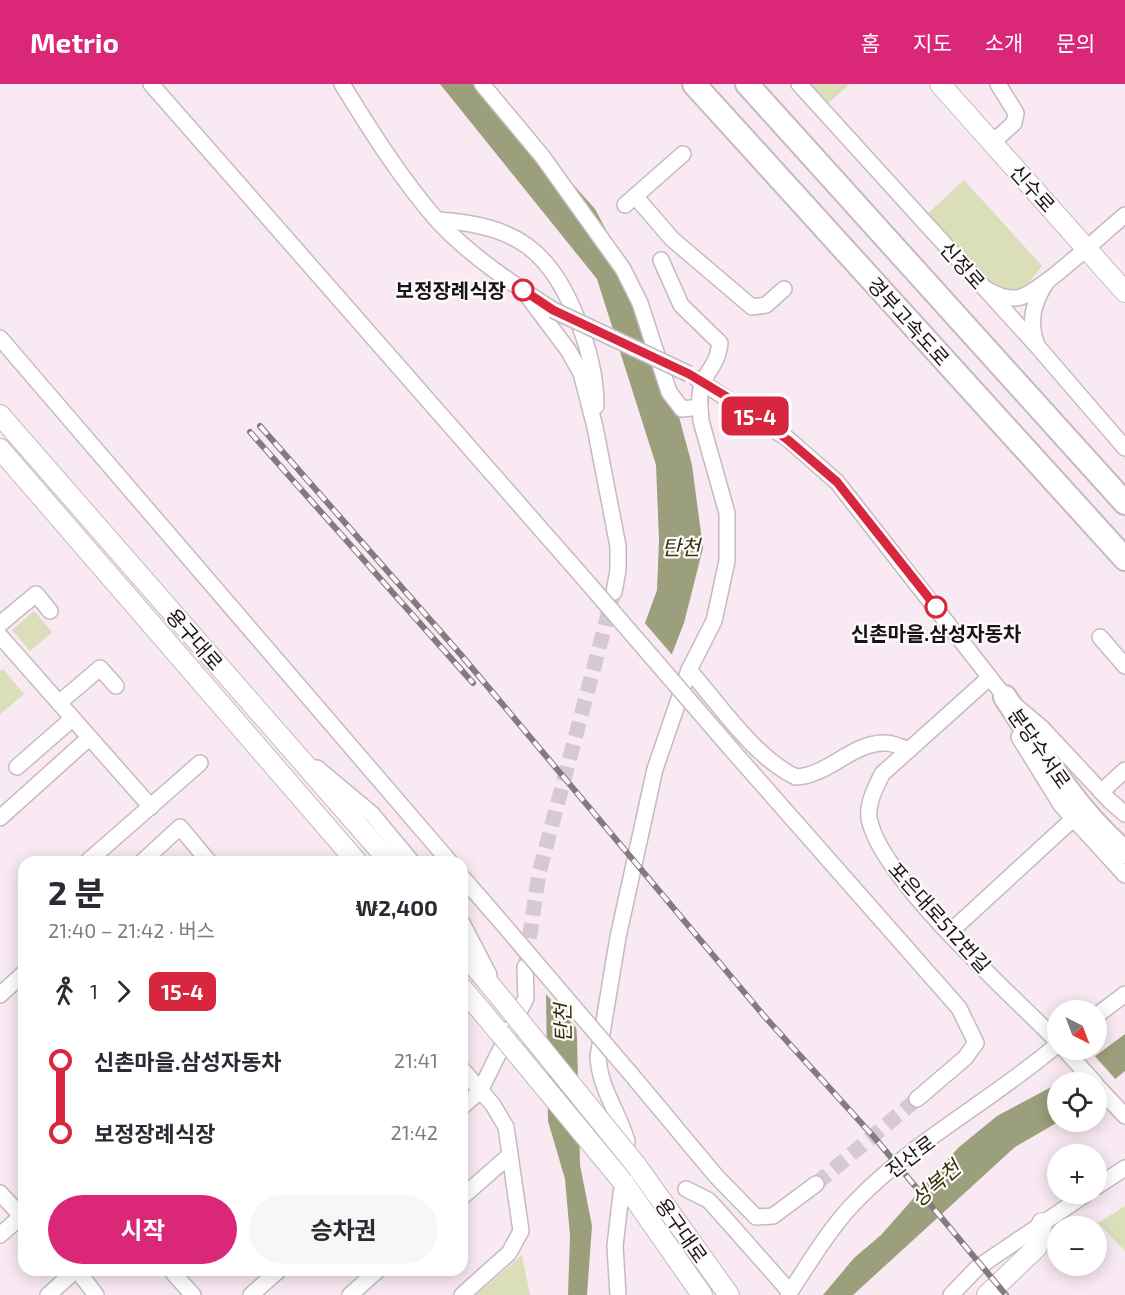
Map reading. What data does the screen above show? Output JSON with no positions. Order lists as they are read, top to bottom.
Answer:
{
  "streets": {
    "highway": ["경부고속도로", "분당수서로"],
    "main road": ["신수로", "용구대로"],
    "street": ["신정로", "포은대로512번길", "진산로"]
  },
  "water": ["탄천", "성복천"],
  "places": ["보정장례식장", "신촌마을.삼성자동차"],
  "lines": ["bus line 15-4"],
  "north": "bottom right",
  "page": {
    "header": "Metrio",
    "nav": [
      "홈",
      "지도",
      "소개",
      "문의"
    ],
    "on_map": "15-4",
    "heading": ["2 분", "21:40 – 21:42 · 버스", "₩2,400"],
    "legs": ["1", "15-4"],
    "map_buttons": ["+", "−"],
    "list": [
      {
        "name": "신촌마을.삼성자동차",
        "value": "21:41"
      },
      {
        "name": "보정장례식장",
        "value": "21:42"
      }
    ],
    "buttons": ["시작", "승차권"]
  }
}
